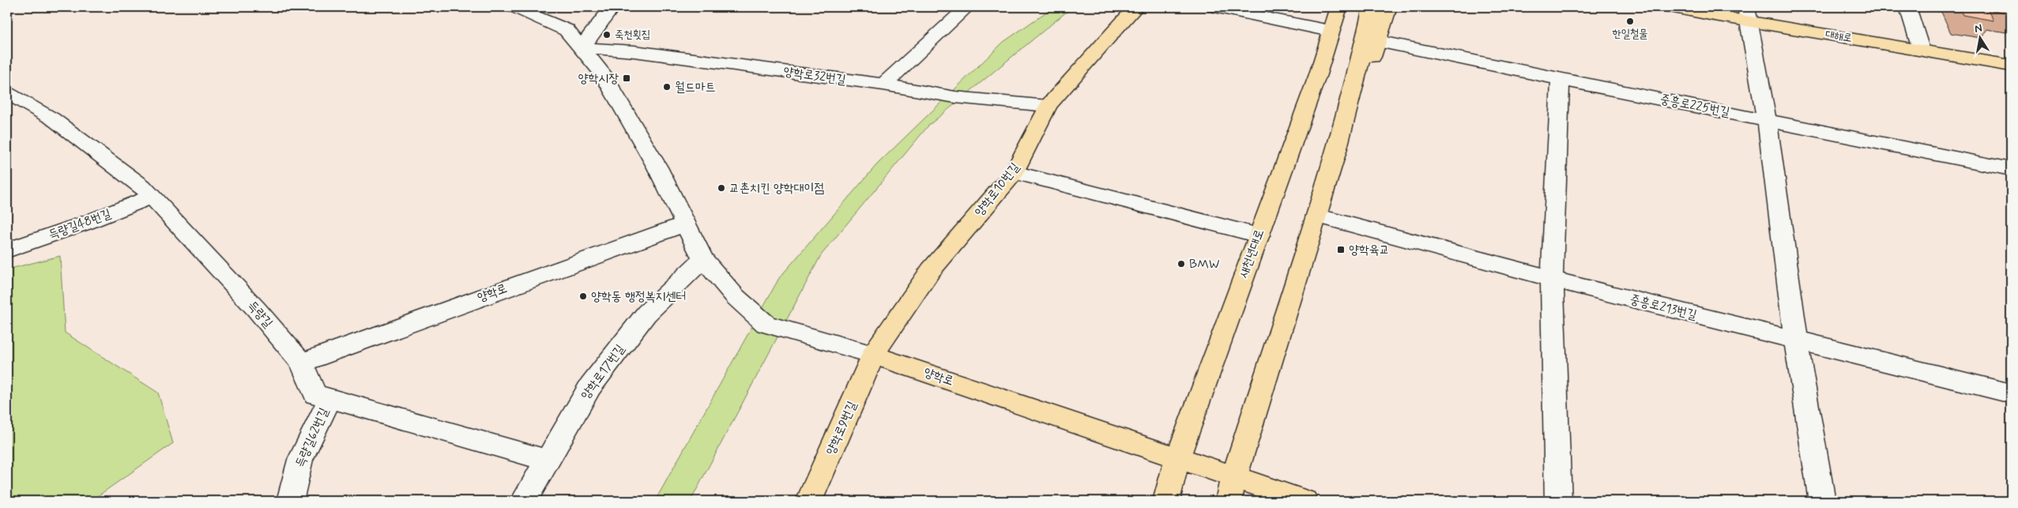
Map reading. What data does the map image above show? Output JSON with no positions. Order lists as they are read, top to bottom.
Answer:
{
  "streets": {
    "main road": [
      "대해로",
      "양학로10번길",
      "새천년대로",
      "양학로",
      "양학로9번길"
    ],
    "street": [
      "양학로32번길",
      "중흥로225번길",
      "득량길48번길",
      "중흥로213번길",
      "득량길",
      "양학로17번길",
      "득량길62번길"
    ]
  },
  "crossings": [
    ["양학로32번길", "양학로10번길"],
    ["양학로32번길", "양학로"],
    ["양학로10번길", "양학로"],
    ["양학로10번길", "양학로9번길"],
    ["득량길48번길", "득량길"],
    ["새천년대로", "양학로"],
    ["양학로", "득량길"],
    ["양학로", "양학로17번길"],
    ["양학로", "양학로9번길"],
    ["득량길", "양학로17번길"],
    ["득량길", "득량길62번길"]
  ],
  "places": {
    "other": [
      "한일철물",
      "죽천횟집",
      "월드마트",
      "교촌치킨 양학대이점",
      "BMW",
      "양학동 행정복지센터"
    ],
    "transit": ["양학시장", "양학육교"]
  },
  "north": "top"
}
